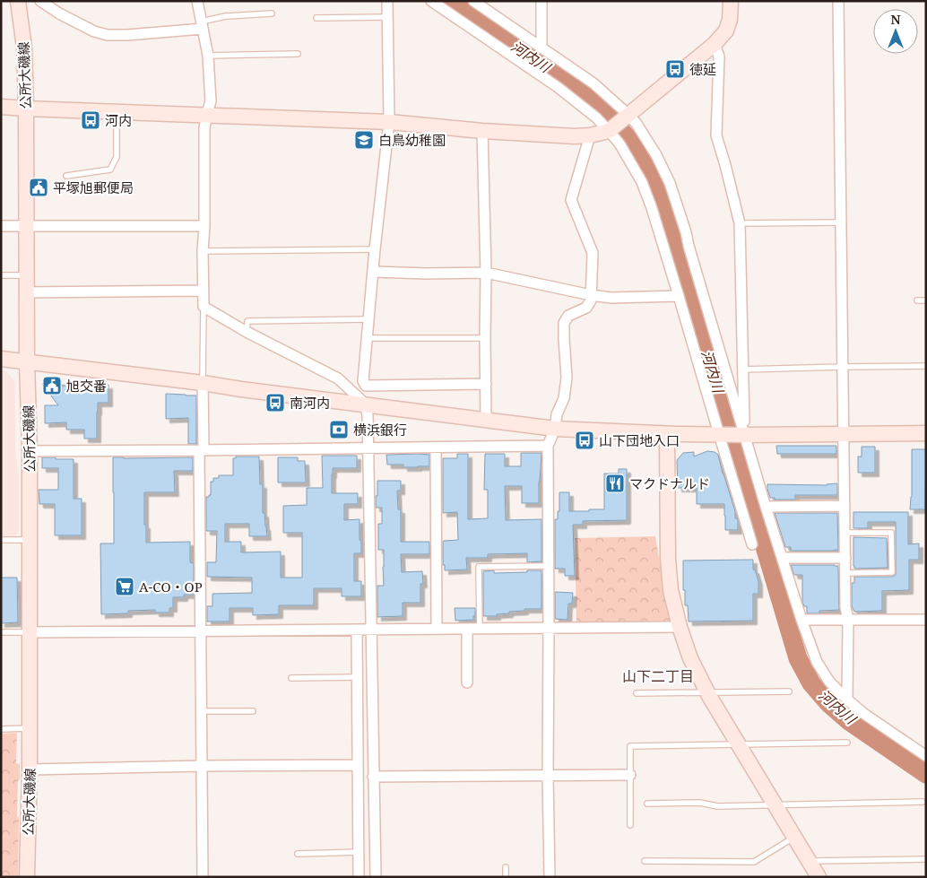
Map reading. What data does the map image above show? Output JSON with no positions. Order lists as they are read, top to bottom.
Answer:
{
  "streets": {
    "street": ["公所大磯線"]
  },
  "districts": ["山下二丁目"],
  "water": ["河内川"],
  "places": {
    "bus stop": [
      "徳延",
      "河内",
      "南河内",
      "山下団地入口"
    ],
    "school or university": ["白鳥幼稚園"],
    "public building": ["平塚旭郵便局", "旭交番"],
    "bank": ["横浜銀行"],
    "restaurant": ["マクドナルド"],
    "supermarket": ["A-CO・OP"]
  },
  "north": "top"
}
